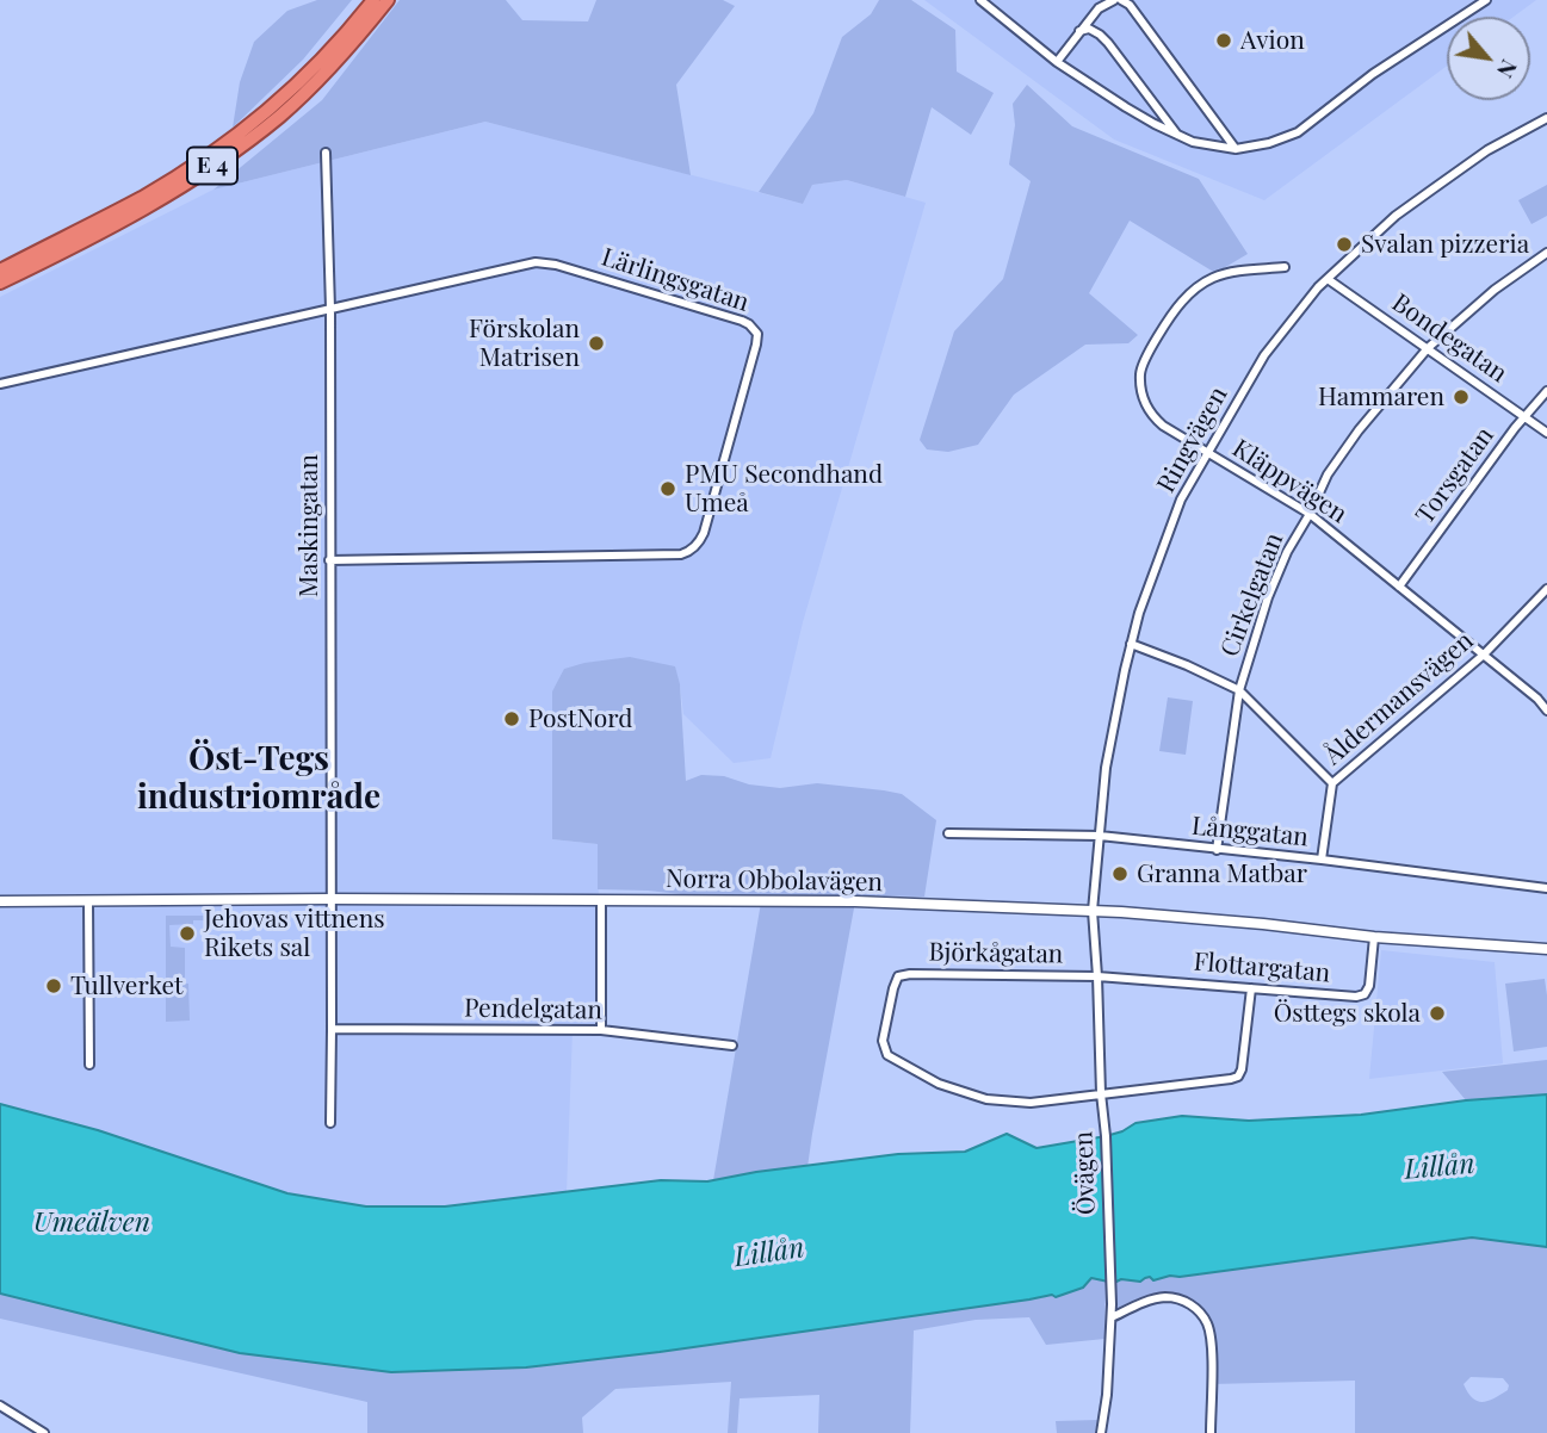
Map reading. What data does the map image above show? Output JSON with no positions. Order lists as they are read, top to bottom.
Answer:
{
  "streets": {
    "highway": ["E 4"],
    "street": [
      "Lärlingsgatan",
      "Bondegatan",
      "Ringvägen",
      "Torsgatan",
      "Kläppvägen",
      "Maskingatan",
      "Cirkelgatan",
      "Åldermansvägen",
      "Långgatan",
      "Norra Obbolavägen",
      "Björkågatan",
      "Flottargatan",
      "Pendelgatan",
      "Övägen"
    ]
  },
  "crossings": [
    ["Lärlingsgatan", "Maskingatan"],
    ["Bondegatan", "Ringvägen"],
    ["Bondegatan", "Torsgatan"],
    ["Bondegatan", "Cirkelgatan"],
    ["Ringvägen", "Kläppvägen"],
    ["Ringvägen", "Långgatan"],
    ["Ringvägen", "Norra Obbolavägen"],
    ["Ringvägen", "Övägen"],
    ["Torsgatan", "Kläppvägen"],
    ["Kläppvägen", "Cirkelgatan"],
    ["Kläppvägen", "Åldermansvägen"],
    ["Maskingatan", "Norra Obbolavägen"],
    ["Maskingatan", "Pendelgatan"],
    ["Cirkelgatan", "Långgatan"],
    ["Åldermansvägen", "Långgatan"],
    ["Norra Obbolavägen", "Flottargatan"],
    ["Norra Obbolavägen", "Övägen"],
    ["Björkågatan", "Flottargatan"],
    ["Björkågatan", "Övägen"],
    ["Flottargatan", "Övägen"]
  ],
  "districts": ["Öst-Tegs industriområde"],
  "water": ["Lillån", "Umeälven"],
  "places": [
    "Avion",
    "Svalan pizzeria",
    "Förskolan Matrisen",
    "Hammaren",
    "PMU Secondhand Umeå",
    "PostNord",
    "Granna Matbar",
    "Jehovas vittnens Rikets sal",
    "Tullverket",
    "Östtegs skola"
  ],
  "north": "bottom right"
}
